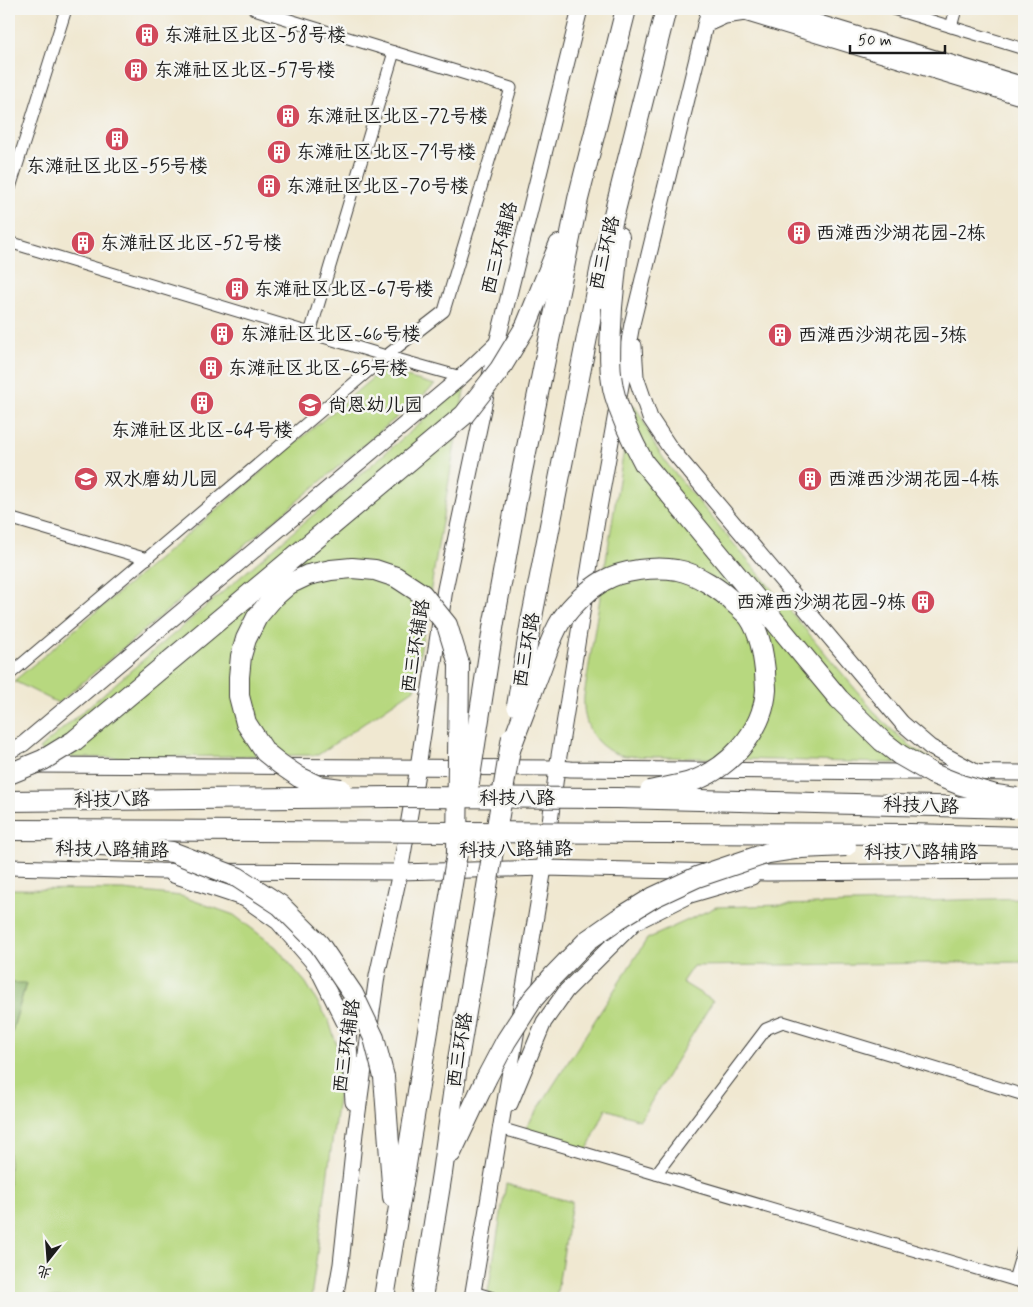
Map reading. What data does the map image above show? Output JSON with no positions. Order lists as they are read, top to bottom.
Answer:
{
  "streets": {
    "highway": ["西三环路", "科技八路"],
    "main road": ["西三环辅路", "科技八路辅路"]
  },
  "crossings": [
    ["西三环辅路", "科技八路辅路"]
  ],
  "places": {
    "building": [
      "东滩社区北区-58号楼",
      "东滩社区北区-57号楼",
      "东滩社区北区-72号楼",
      "东滩社区北区-55号楼",
      "东滩社区北区-71号楼",
      "东滩社区北区-70号楼",
      "西滩西沙湖花园-2栋",
      "东滩社区北区-52号楼",
      "东滩社区北区-67号楼",
      "东滩社区北区-66号楼",
      "西滩西沙湖花园-3栋",
      "东滩社区北区-65号楼",
      "东滩社区北区-64号楼",
      "西滩西沙湖花园-4栋",
      "西滩西沙湖花园-9栋"
    ],
    "school or university": ["尚恩幼儿园", "双水磨幼儿园"]
  },
  "scale_bar": "50 m",
  "north": "bottom"
}
